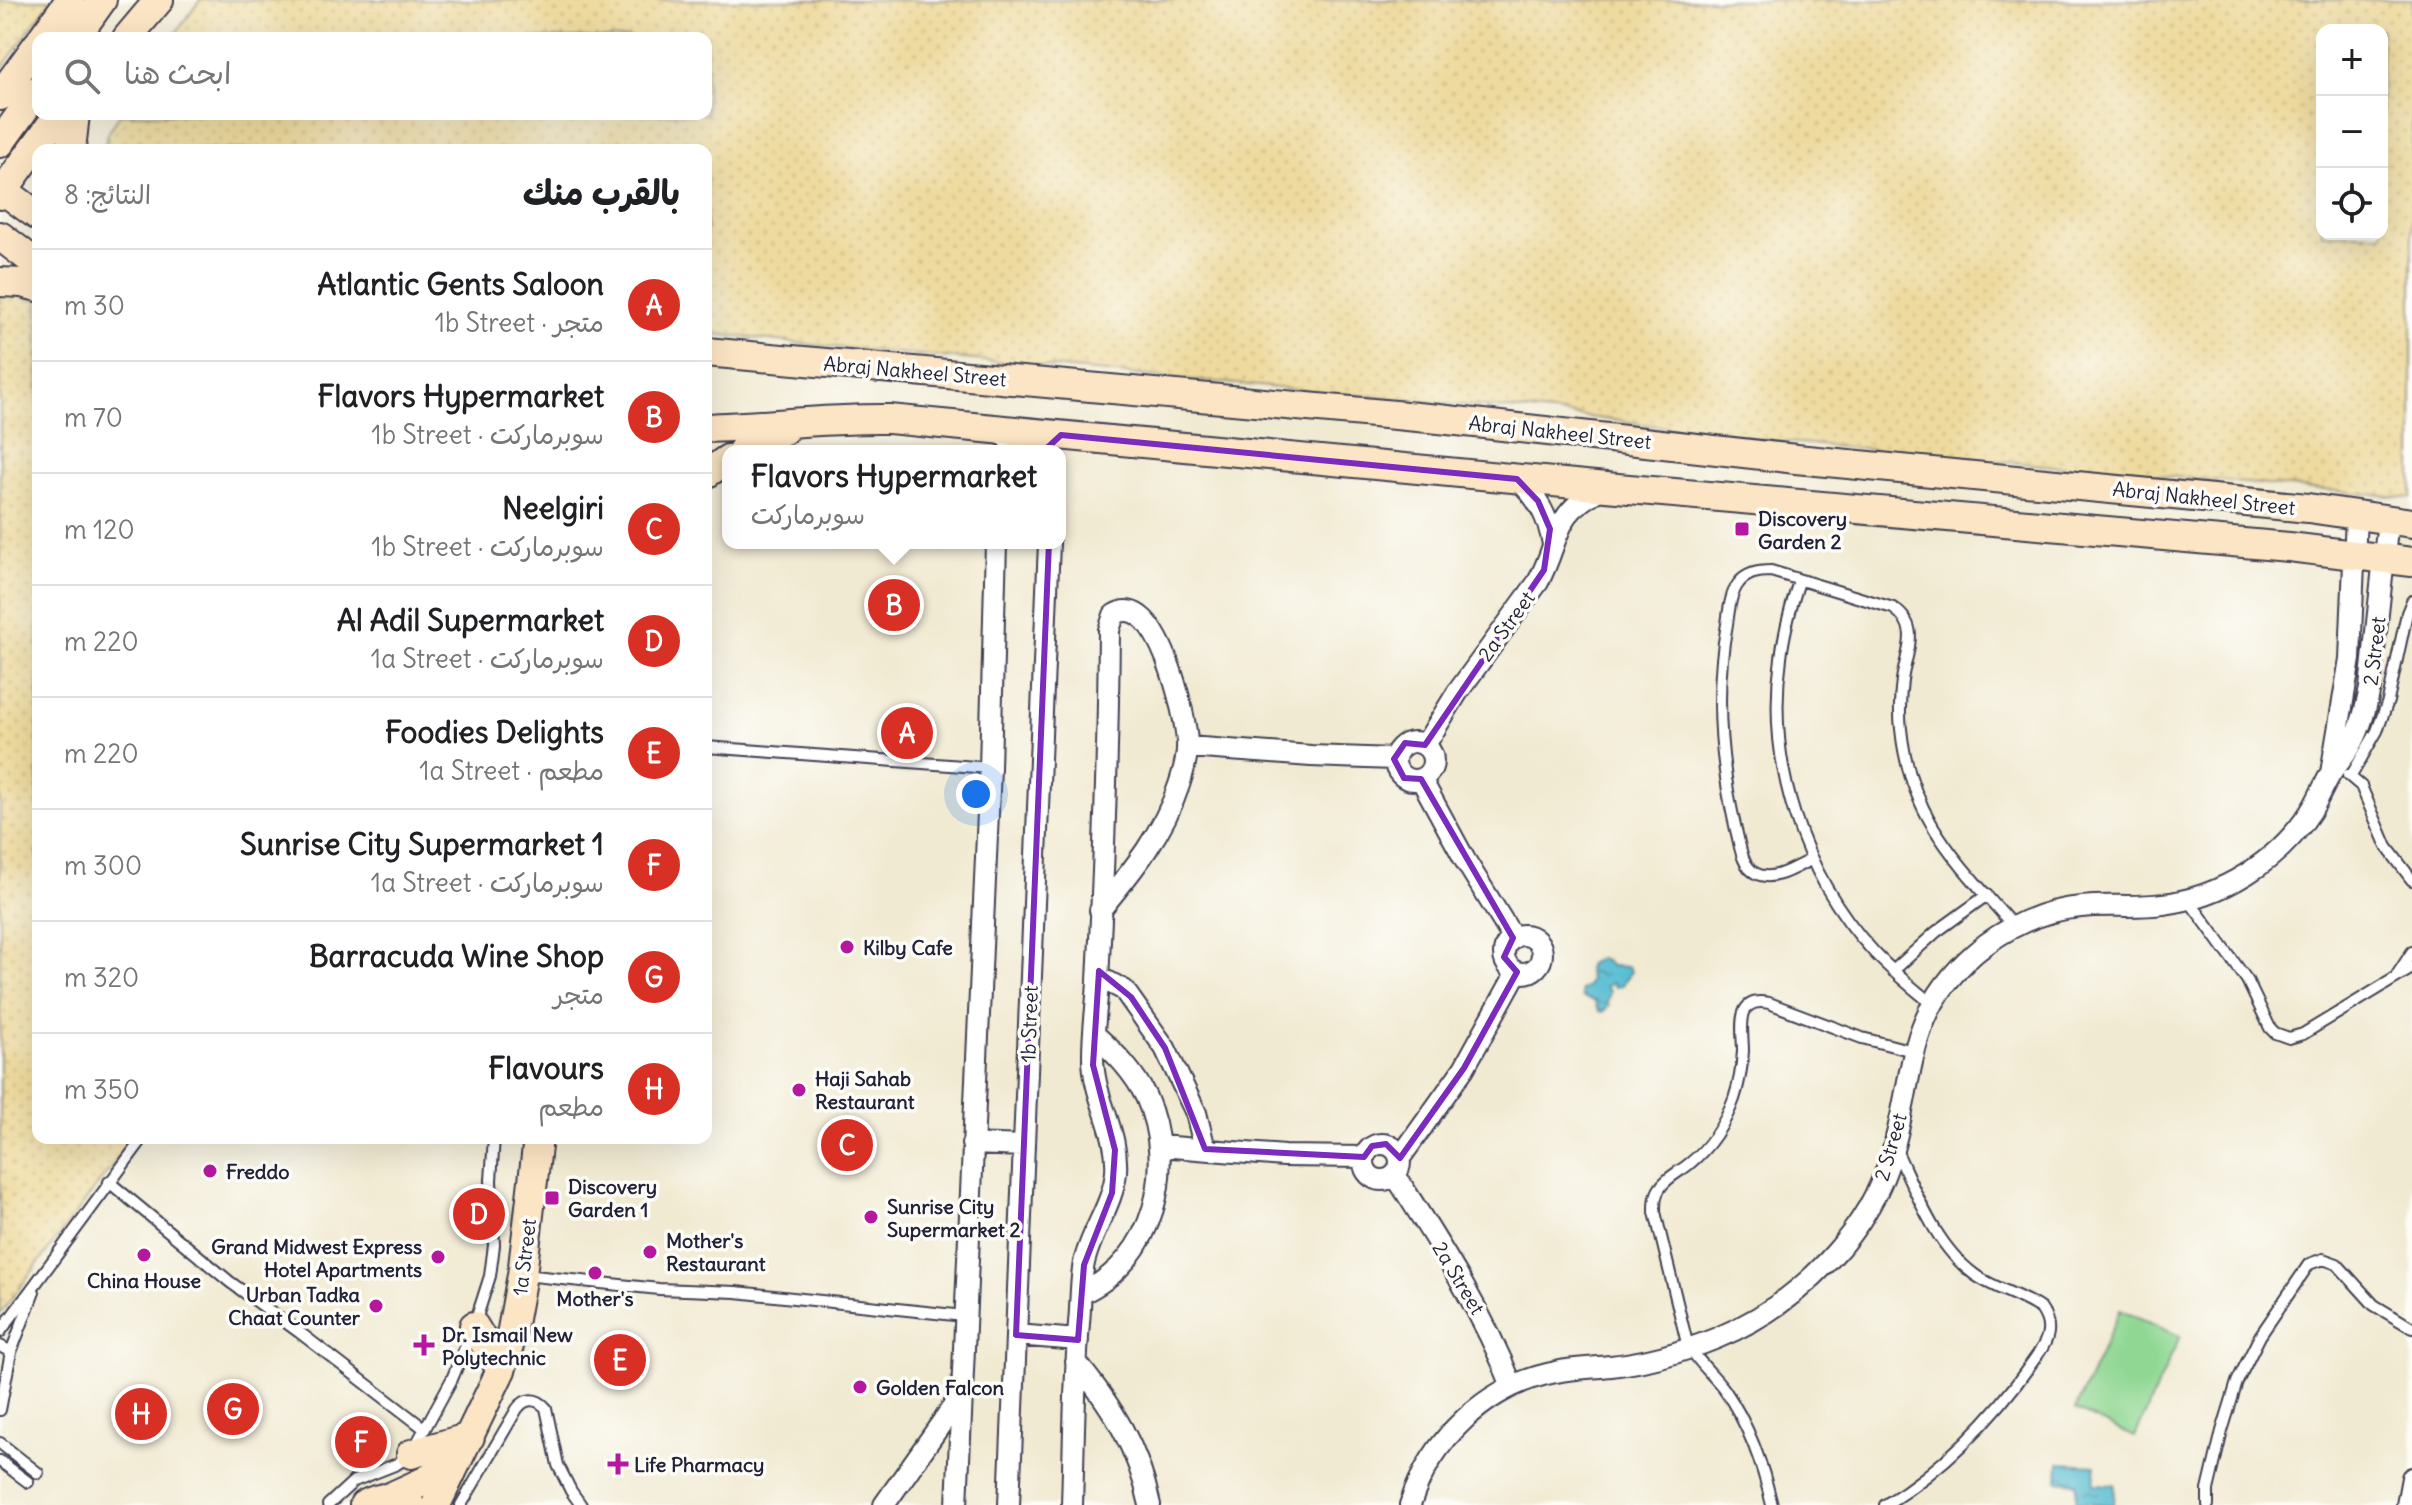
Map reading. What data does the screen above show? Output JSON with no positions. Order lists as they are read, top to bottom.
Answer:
{
  "streets": {
    "street": [
      "Abraj Nakheel Street",
      "2a Street",
      "2 Street",
      "1b Street",
      "1a Street"
    ]
  },
  "crossings": [
    ["Abraj Nakheel Street", "2a Street"],
    ["Abraj Nakheel Street", "2 Street"],
    ["2a Street", "2 Street"]
  ],
  "places": {
    "transit": ["Discovery Garden 2", "Discovery Garden 1"],
    "other": [
      "Kilby Cafe",
      "Haji Sahab Restaurant",
      "Freddo",
      "Sunrise City Supermarket 2",
      "Mother's Restaurant",
      "China House",
      "Grand Midwest Express Hotel Apartments",
      "Mother's",
      "Urban Tadka Chaat Counter",
      "Golden Falcon"
    ],
    "health": ["Dr. Ismail New Polytechnic", "Life Pharmacy"]
  },
  "page": {
    "map_buttons": ["+", "−"],
    "search": "ابحث هنا",
    "heading": ["بالقرب منك", "النتائج: 8"],
    "list": [
      {
        "mark": "A",
        "name": "Atlantic Gents Saloon",
        "note": "متجر · 1b Street",
        "value": "30 m"
      },
      {
        "mark": "B",
        "name": "Flavors Hypermarket",
        "note": "سوبرماركت · 1b Street",
        "value": "70 m"
      },
      {
        "mark": "C",
        "name": "Neelgiri",
        "note": "سوبرماركت · 1b Street",
        "value": "120 m"
      },
      {
        "mark": "D",
        "name": "Al Adil Supermarket",
        "note": "سوبرماركت · 1a Street",
        "value": "220 m"
      },
      {
        "mark": "E",
        "name": "Foodies Delights",
        "note": "مطعم · 1a Street",
        "value": "220 m"
      },
      {
        "mark": "F",
        "name": "Sunrise City Supermarket 1",
        "note": "سوبرماركت · 1a Street",
        "value": "300 m"
      },
      {
        "mark": "G",
        "name": "Barracuda Wine Shop",
        "note": "متجر",
        "value": "320 m"
      },
      {
        "mark": "H",
        "name": "Flavours",
        "note": "مطعم",
        "value": "350 m"
      }
    ],
    "popup": ["Flavors Hypermarket", "سوبرماركت"],
    "pins": [
      "B",
      "A",
      "C",
      "D",
      "E",
      "G",
      "H",
      "F"
    ]
  }
}
